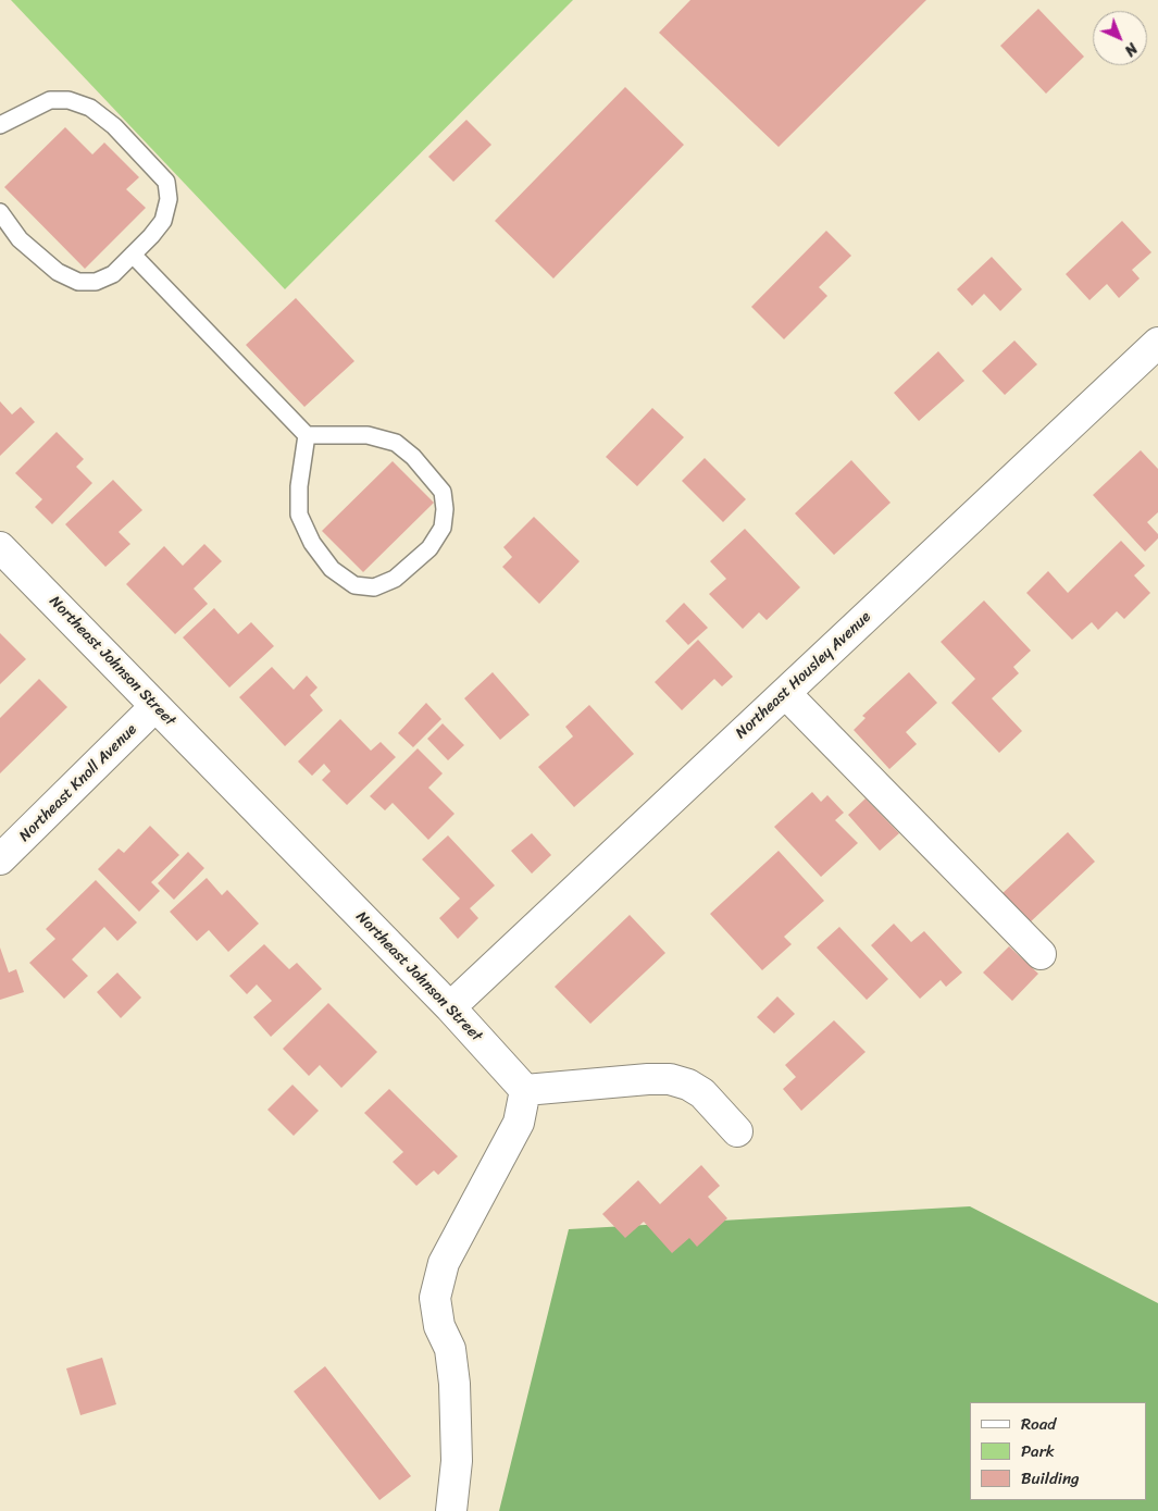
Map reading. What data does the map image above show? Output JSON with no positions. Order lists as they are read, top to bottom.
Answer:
{
  "streets": {
    "street": ["Northeast Johnson Street", "Northeast Housley Avenue", "Northeast Knoll Avenue"]
  },
  "crossings": [
    ["Northeast Johnson Street", "Northeast Housley Avenue"],
    ["Northeast Johnson Street", "Northeast Knoll Avenue"]
  ],
  "legend": ["Road", "Park", "Building"],
  "north": "bottom right"
}
